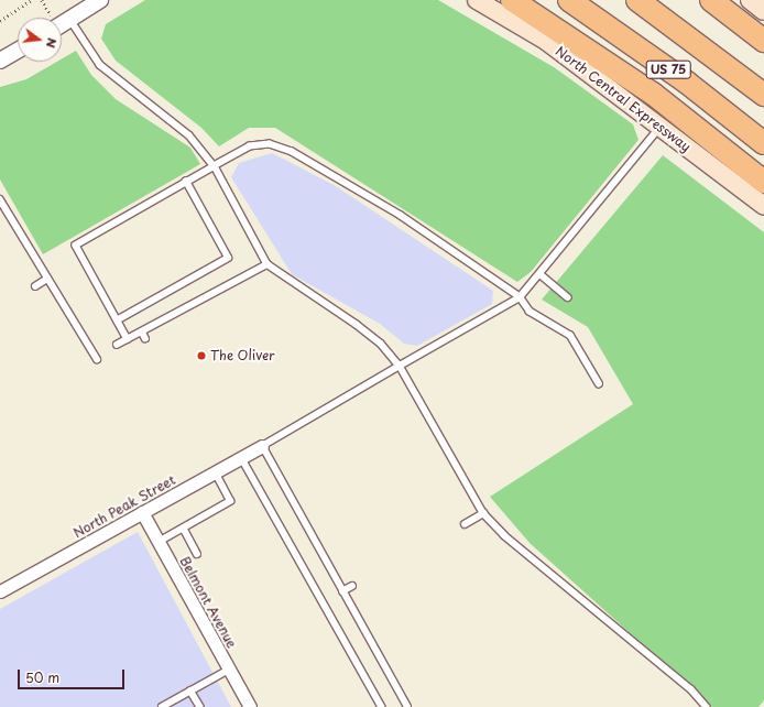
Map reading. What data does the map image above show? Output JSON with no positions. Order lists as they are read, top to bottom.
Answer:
{
  "streets": {
    "highway": ["US 75"],
    "main road": ["North Central Expressway"],
    "street": ["North Peak Street", "Belmont Avenue"]
  },
  "crossings": [
    ["North Peak Street", "Belmont Avenue"]
  ],
  "places": ["The Oliver"],
  "scale_bar": "50 m",
  "north": "right"
}
